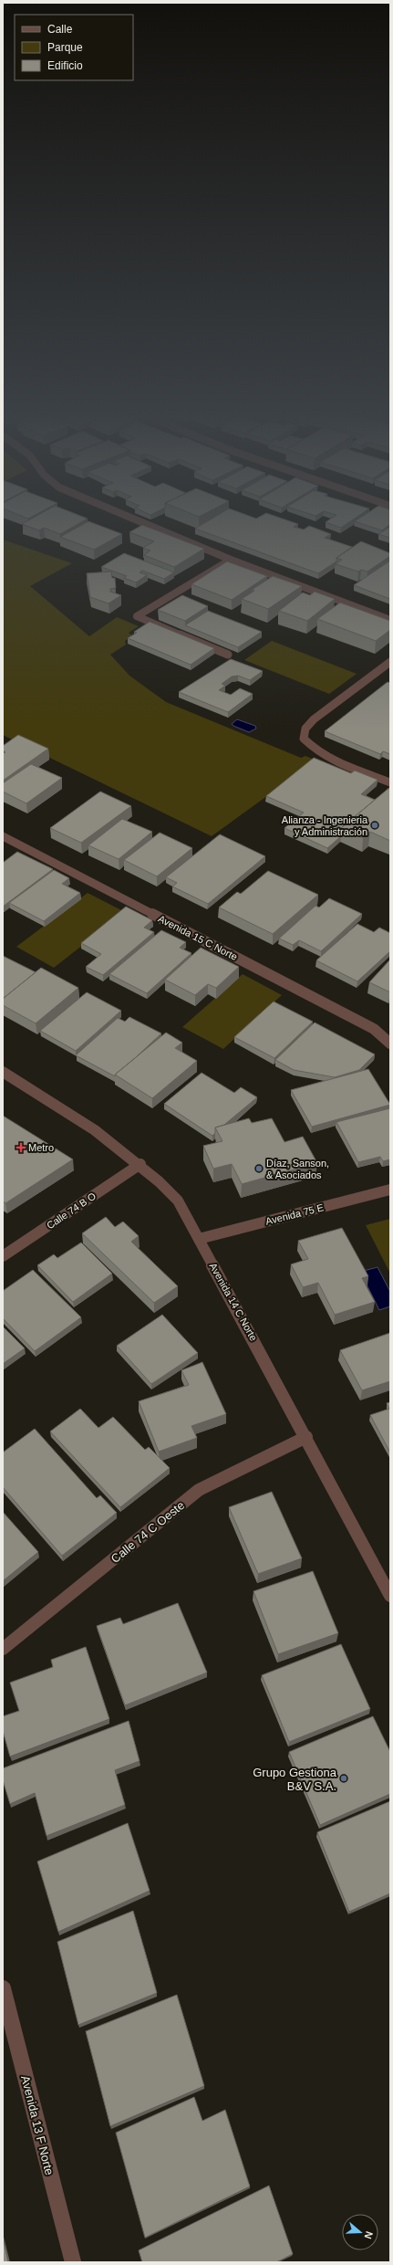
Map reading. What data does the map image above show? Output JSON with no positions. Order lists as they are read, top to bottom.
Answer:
{
  "streets": {
    "street": [
      "Avenida 15 C Norte",
      "Calle 74 B O",
      "Avenida 75 E",
      "Avenida 14 C Norte",
      "Calle 74 C Oeste",
      "Avenida 13 F Norte"
    ]
  },
  "crossings": [
    ["Calle 74 B O", "Avenida 14 C Norte"],
    ["Avenida 75 E", "Avenida 14 C Norte"],
    ["Avenida 14 C Norte", "Calle 74 C Oeste"]
  ],
  "places": {
    "other": ["Alianza - Ingenieria y Administración", "Díaz, Sanson, & Asociados", "Grupo Gestiona B&V S.A."],
    "health": ["Metro"]
  },
  "legend": ["Calle", "Parque", "Edificio"],
  "north": "right"
}
